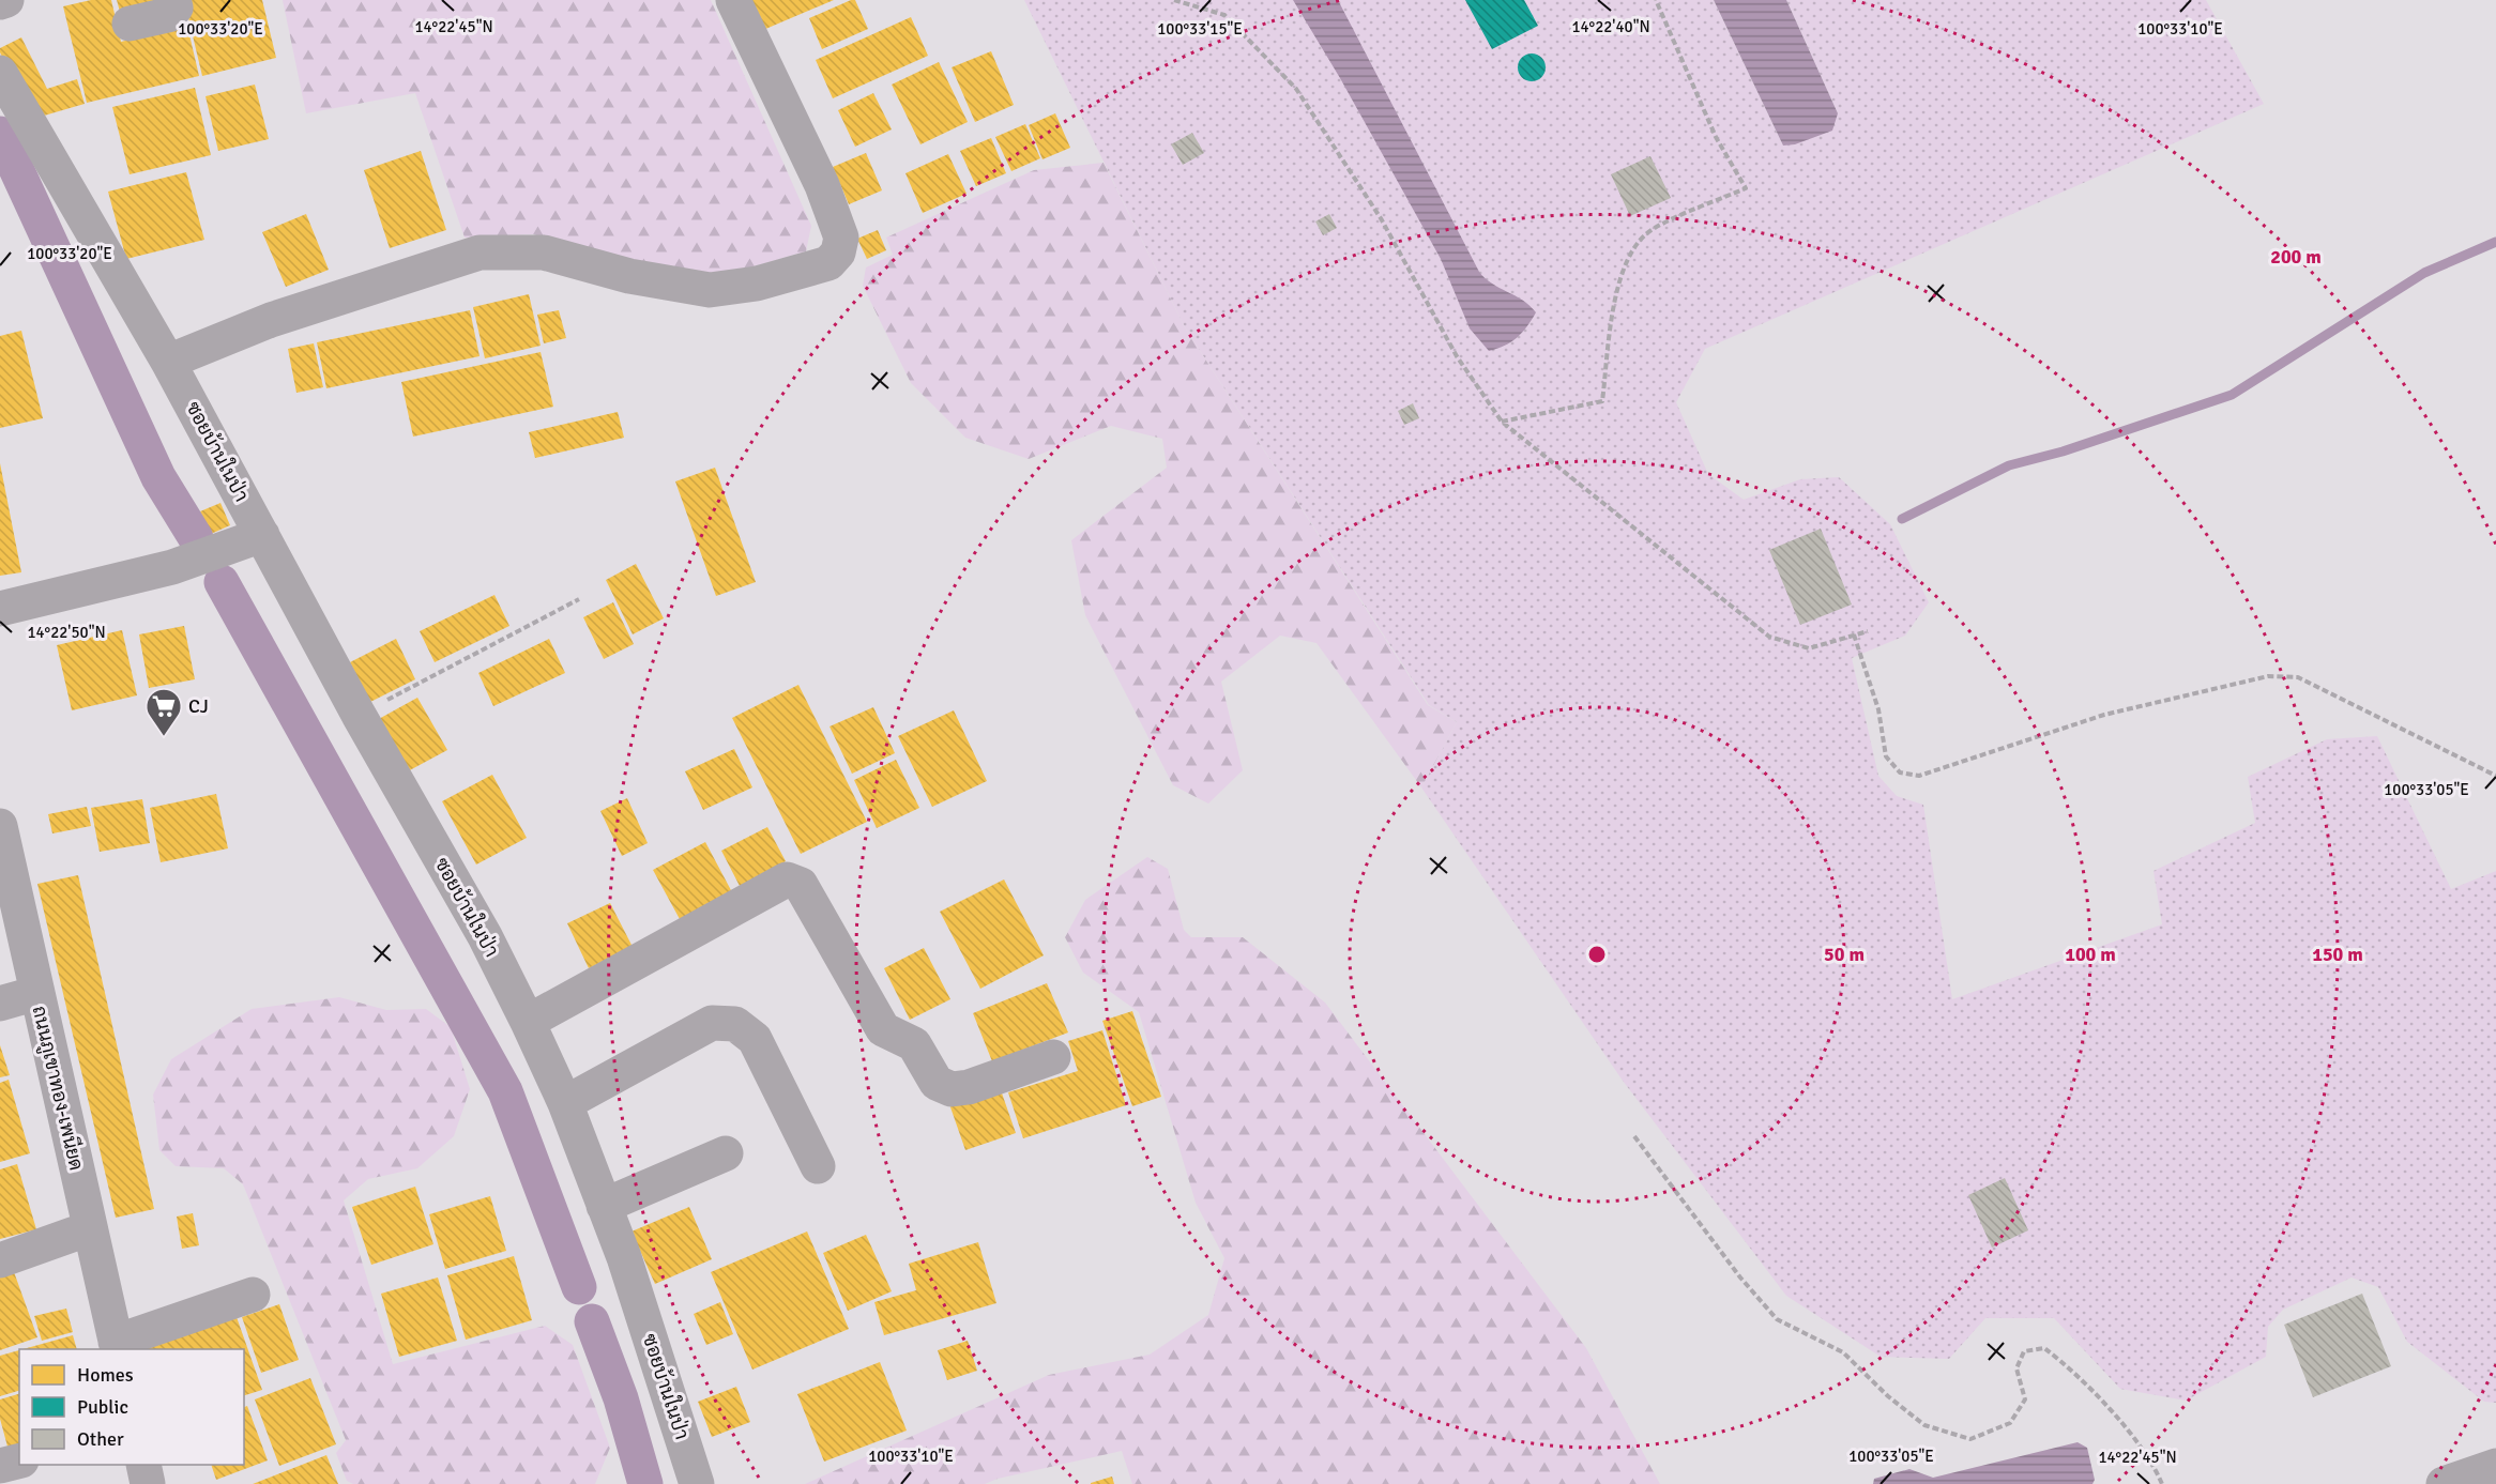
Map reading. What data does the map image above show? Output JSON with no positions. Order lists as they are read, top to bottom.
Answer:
{
  "streets": {
    "street": ["ซอยบ้านในป่า", "ถนนภูเขาทอง-เพนียด"]
  },
  "places": {
    "supermarket": ["CJ"]
  },
  "legend": ["Homes", "Public", "Other"],
  "coordinates": [
    "14°22'45\"N",
    "14°22'40\"N",
    "100°33'20\"E",
    "100°33'15\"E",
    "100°33'10\"E",
    "14°22'50\"N",
    "100°33'05\"E"
  ],
  "rings": [
    "200 m",
    "50 m",
    "100 m",
    "150 m"
  ]
}
